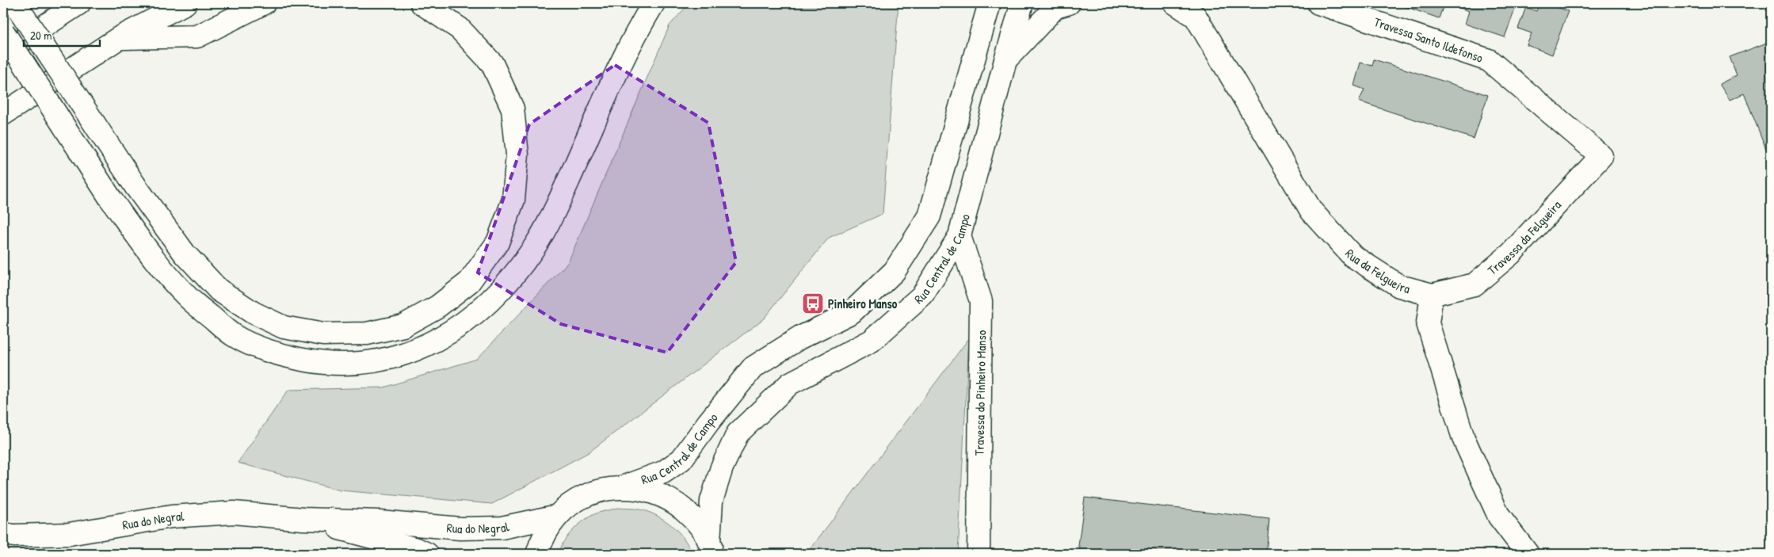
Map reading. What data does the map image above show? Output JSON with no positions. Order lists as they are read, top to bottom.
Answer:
{
  "streets": {
    "main road": [
      "Travessa Santo Ildefonso",
      "Travessa da Felgueira",
      "Rua Central de Campo",
      "Rua da Felgueira",
      "Travessa do Pinheiro Manso",
      "Rua do Negral"
    ]
  },
  "crossings": [
    ["Travessa Santo Ildefonso", "Travessa da Felgueira"],
    ["Travessa da Felgueira", "Rua da Felgueira"],
    ["Rua Central de Campo", "Travessa do Pinheiro Manso"]
  ],
  "places": {
    "bus stop": ["Pinheiro Manso"]
  },
  "scale_bar": "20 m"
}
